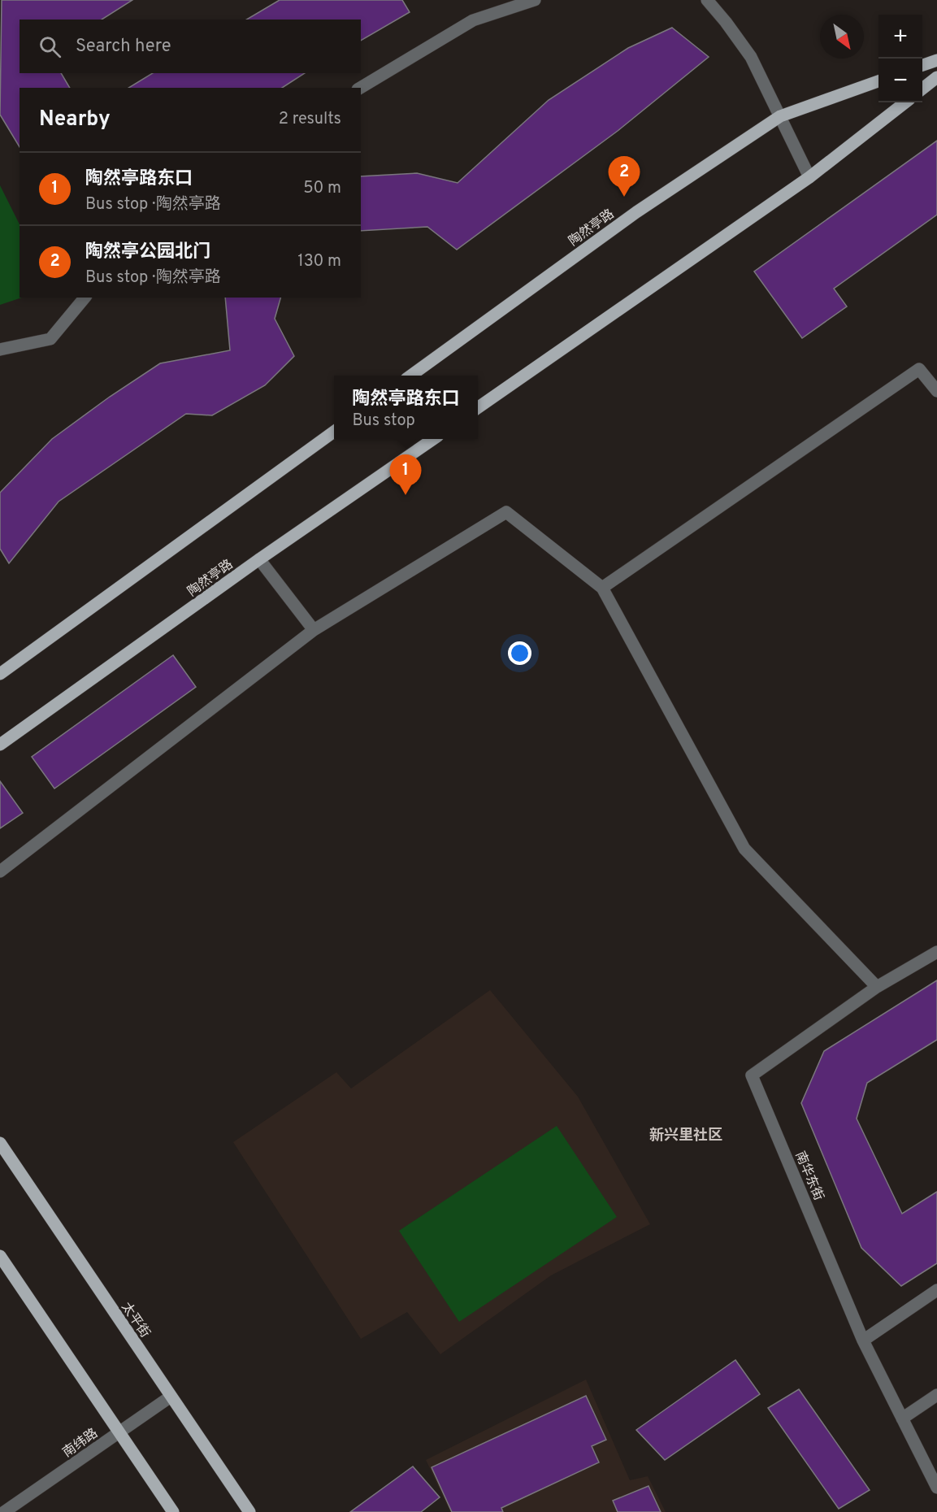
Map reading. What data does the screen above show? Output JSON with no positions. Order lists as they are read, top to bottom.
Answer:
{
  "streets": {
    "main road": ["陶然亭路", "太平街"],
    "street": ["南华东街", "南纬路"]
  },
  "crossings": [
    ["太平街", "南纬路"]
  ],
  "districts": ["新兴里社区"],
  "north": "bottom right",
  "page": {
    "map_buttons": ["+", "−"],
    "search": "Search here",
    "heading": ["Nearby", "2 results"],
    "list": [
      {
        "mark": "1",
        "name": "陶然亭路东口",
        "note": "Bus stop · 陶然亭路",
        "value": "50 m"
      },
      {
        "mark": "2",
        "name": "陶然亭公园北门",
        "note": "Bus stop · 陶然亭路",
        "value": "130 m"
      }
    ],
    "pins": ["2", "1"],
    "popup": ["陶然亭路东口", "Bus stop"]
  }
}
